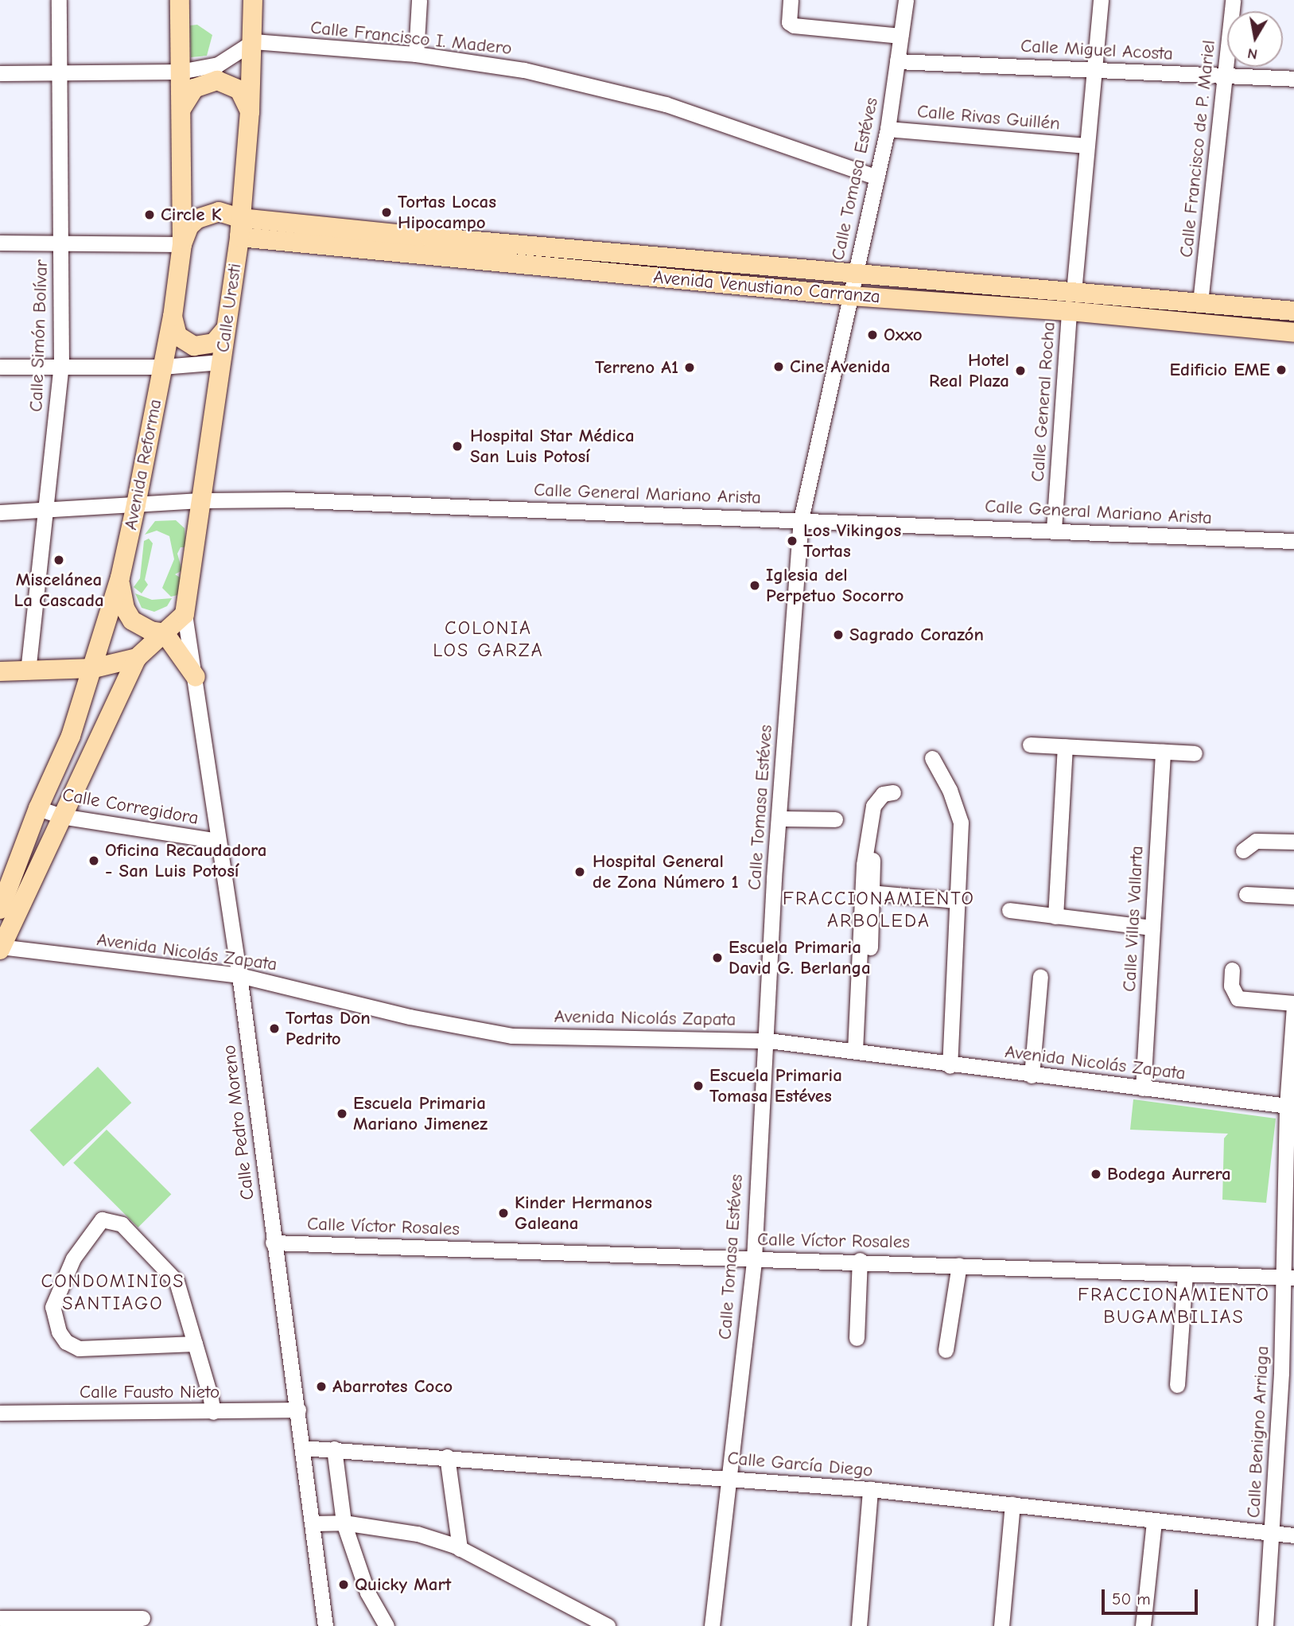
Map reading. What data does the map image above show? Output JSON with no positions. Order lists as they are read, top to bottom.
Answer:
{
  "streets": {
    "main road": ["Avenida Venustiano Carranza", "Calle Uresti", "Avenida Reforma"],
    "street": [
      "Calle Francisco I. Madero",
      "Calle Miguel Acosta",
      "Calle Rivas Guillén",
      "Calle Francisco de P. Mariel",
      "Calle Tomasa Estéves",
      "Calle Simón Bolívar",
      "Calle General Rocha",
      "Calle General Mariano Arista",
      "Calle Corregidora",
      "Calle Villas Vallarta",
      "Avenida Nicolás Zapata",
      "Calle Pedro Moreno",
      "Calle Víctor Rosales",
      "Calle Fausto Nieto",
      "Calle Benigno Arriaga",
      "Calle García Diego"
    ]
  },
  "crossings": [
    ["Calle Francisco I. Madero", "Calle Tomasa Estéves"],
    ["Calle Francisco I. Madero", "Calle Uresti"],
    ["Calle Miguel Acosta", "Calle Francisco de P. Mariel"],
    ["Calle Miguel Acosta", "Calle Tomasa Estéves"],
    ["Calle Miguel Acosta", "Calle General Rocha"],
    ["Calle Rivas Guillén", "Calle Tomasa Estéves"],
    ["Calle Rivas Guillén", "Calle General Rocha"],
    ["Calle Francisco de P. Mariel", "Avenida Venustiano Carranza"],
    ["Calle Tomasa Estéves", "Avenida Venustiano Carranza"],
    ["Calle Tomasa Estéves", "Calle General Mariano Arista"],
    ["Calle Tomasa Estéves", "Avenida Nicolás Zapata"],
    ["Calle Tomasa Estéves", "Calle Víctor Rosales"],
    ["Calle Tomasa Estéves", "Calle García Diego"],
    ["Avenida Venustiano Carranza", "Calle Uresti"],
    ["Avenida Venustiano Carranza", "Calle General Rocha"],
    ["Calle Uresti", "Calle General Mariano Arista"],
    ["Calle Uresti", "Calle Pedro Moreno"],
    ["Calle Simón Bolívar", "Calle General Mariano Arista"],
    ["Calle General Rocha", "Calle General Mariano Arista"],
    ["Avenida Reforma", "Calle General Mariano Arista"],
    ["Avenida Reforma", "Calle Corregidora"],
    ["Calle Corregidora", "Calle Pedro Moreno"],
    ["Calle Villas Vallarta", "Avenida Nicolás Zapata"],
    ["Avenida Nicolás Zapata", "Calle Pedro Moreno"],
    ["Avenida Nicolás Zapata", "Calle Benigno Arriaga"],
    ["Calle Pedro Moreno", "Calle Víctor Rosales"],
    ["Calle Pedro Moreno", "Calle Fausto Nieto"],
    ["Calle Pedro Moreno", "Calle García Diego"],
    ["Calle Víctor Rosales", "Calle Benigno Arriaga"],
    ["Calle Benigno Arriaga", "Calle García Diego"]
  ],
  "districts": [
    "COLONIA LOS GARZA",
    "FRACCIONAMIENTO ARBOLEDA",
    "CONDOMINIOS SANTIAGO",
    "FRACCIONAMIENTO BUGAMBILIAS"
  ],
  "places": [
    "Tortas Locas Hipocampo",
    "Circle K",
    "Oxxo",
    "Cine Avenida",
    "Terreno A1",
    "Edificio EME",
    "Hotel Real Plaza",
    "Hospital Star Médica San Luis Potosí",
    "Los Vikingos Tortas",
    "Miscelánea La Cascada",
    "Iglesia del Perpetuo Socorro",
    "Sagrado Corazón",
    "Oficina Recaudadora - San Luis Potosí",
    "Hospital General de Zona Número 1",
    "Escuela Primaria David G. Berlanga",
    "Tortas Don Pedrito",
    "Escuela Primaria Tomasa Estéves",
    "Escuela Primaria Mariano Jimenez",
    "Bodega Aurrera",
    "Kinder Hermanos Galeana",
    "Abarrotes Coco",
    "Quicky Mart"
  ],
  "scale_bar": "50 m",
  "north": "bottom"
}
